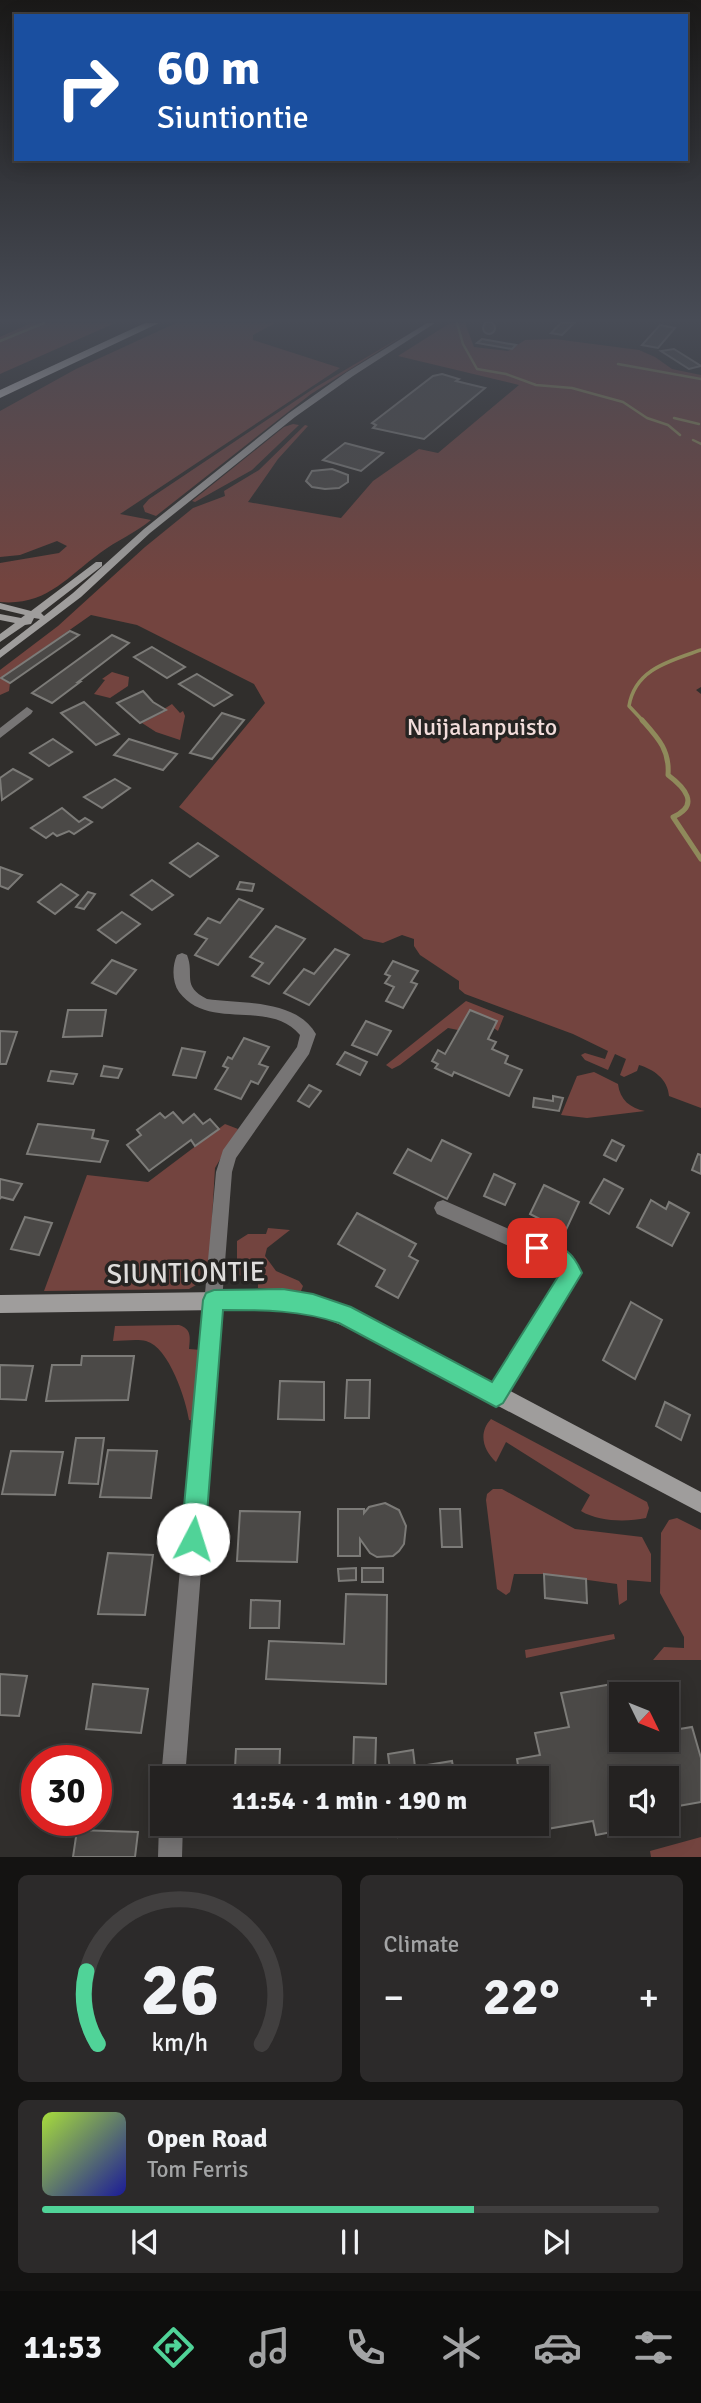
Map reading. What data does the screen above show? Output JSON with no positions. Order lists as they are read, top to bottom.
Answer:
{
  "streets": {
    "main road": ["SIUNTIONTIE"]
  },
  "parks": ["Nuijalanpuisto"],
  "north": "bottom right",
  "page": {
    "turn": ["60 m", "Siuntiontie"],
    "limit": "30",
    "trip": "11:54 · 1 min · 190 m",
    "tile": "Climate",
    "heat": ["−", "22°", "+"],
    "song": ["Open Road", "Tom Ferris"],
    "tabs": "11:53",
    "gauge": ["26", "km/h"]
  }
}
